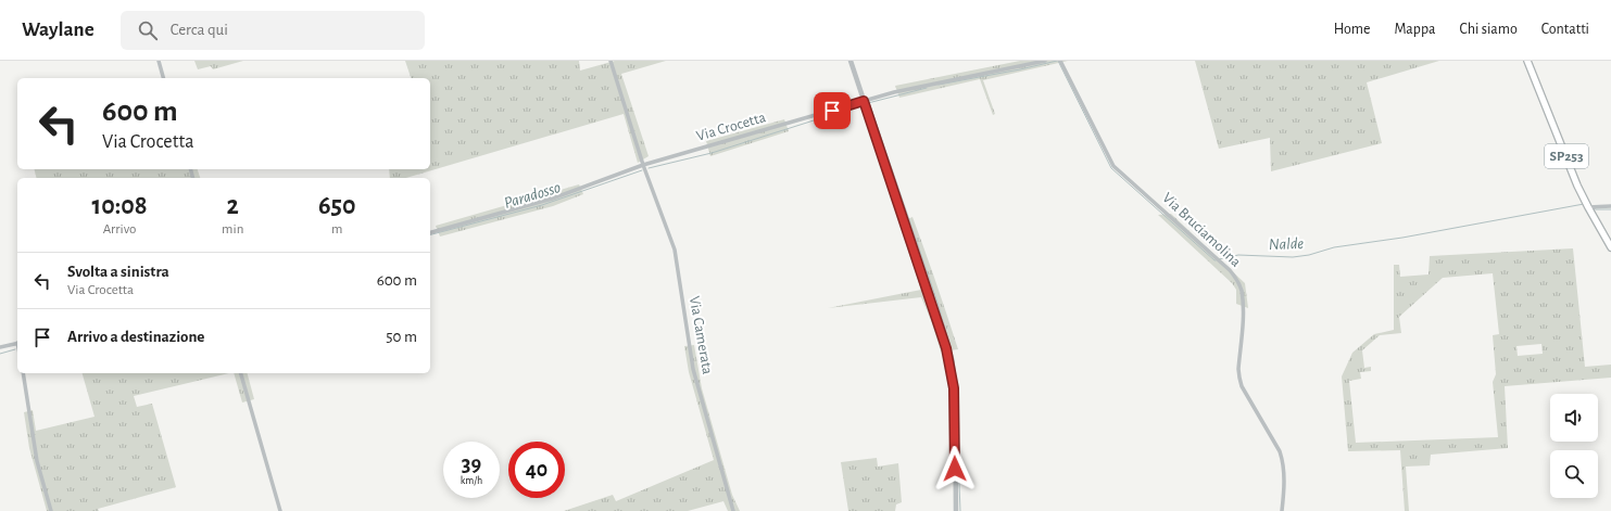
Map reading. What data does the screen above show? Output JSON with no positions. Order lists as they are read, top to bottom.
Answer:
{
  "streets": {
    "main road": ["SP253"],
    "street": ["Via Crocetta", "Via Bruciamolina", "Via Camerata"]
  },
  "crossings": [
    ["Via Crocetta", "Via Camerata"]
  ],
  "water": ["Paradosso", "Nalde"],
  "page": {
    "header": "Waylane",
    "search": "Cerca qui",
    "nav": [
      "Home",
      "Mappa",
      "Chi siamo",
      "Contatti"
    ],
    "turn": ["600 m", "Via Crocetta"],
    "eta": [
      "10:08",
      "Arrivo",
      "2",
      "min",
      "650",
      "m"
    ],
    "list": [
      {
        "name": "Svolta a sinistra",
        "note": "Via Crocetta",
        "value": "600 m"
      },
      {
        "name": "Arrivo a destinazione",
        "value": "50 m"
      }
    ],
    "speed": "39 km/h",
    "limit": "40"
  }
}
